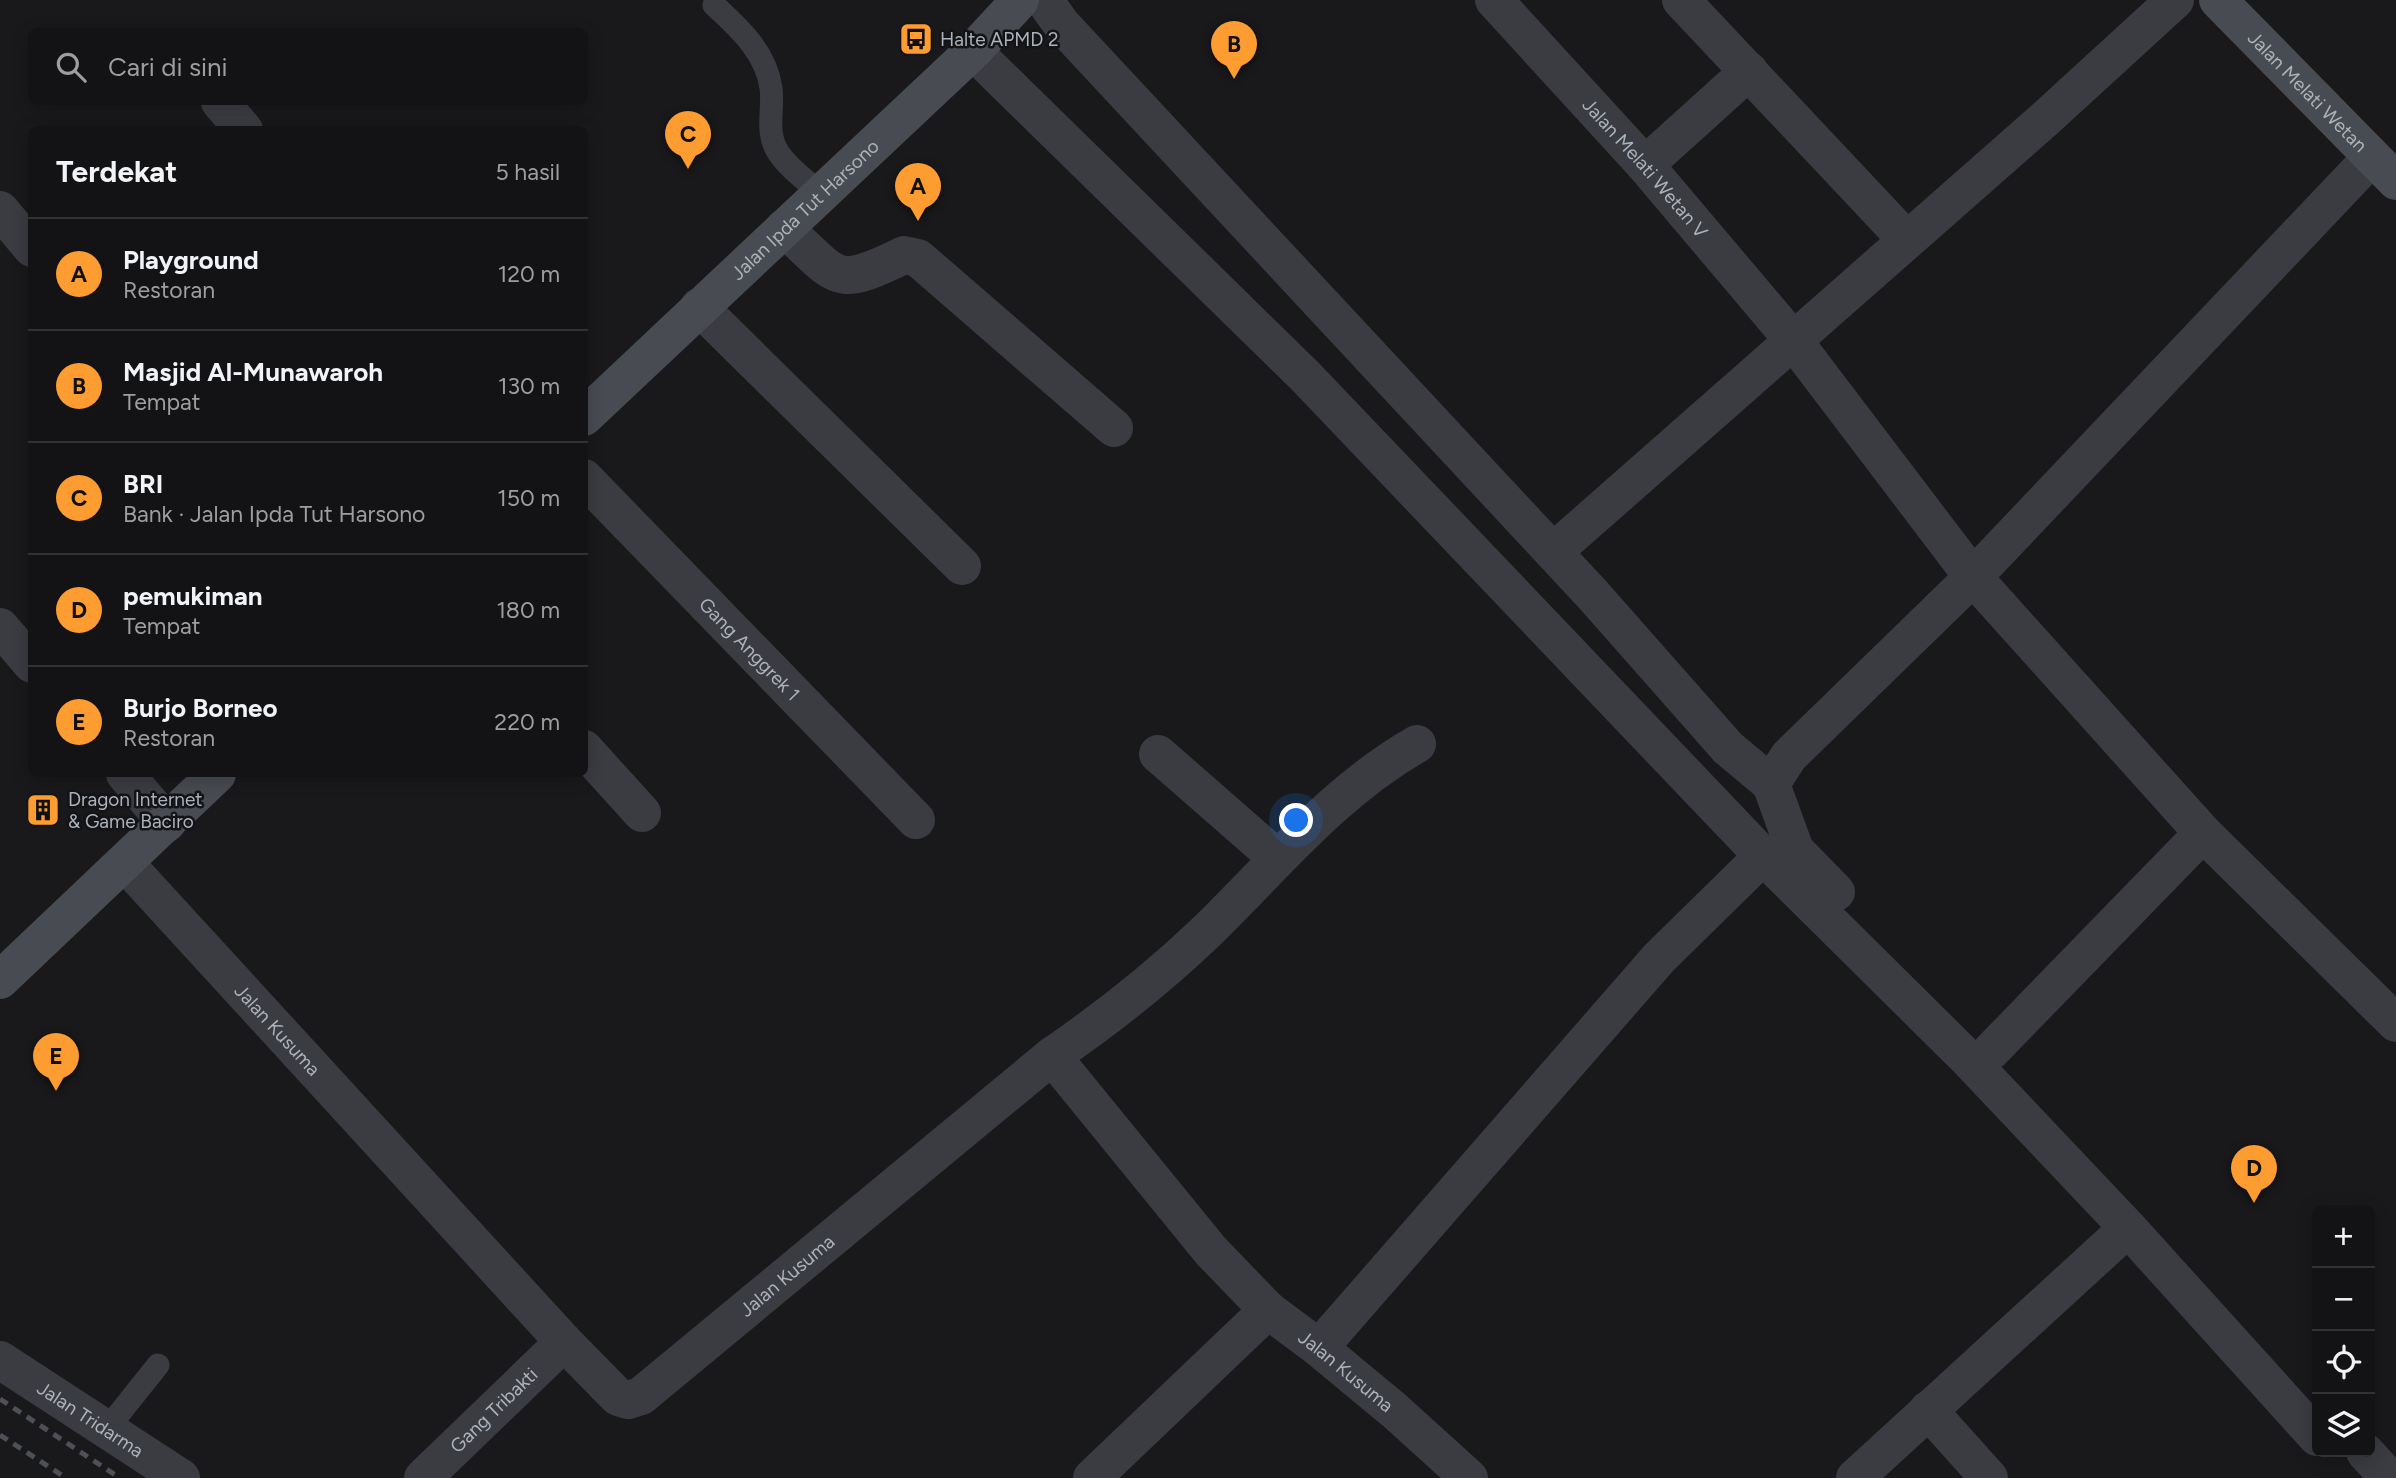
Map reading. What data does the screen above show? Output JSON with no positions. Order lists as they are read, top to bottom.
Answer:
{
  "streets": {
    "main road": ["Jalan Melati Wetan", "Jalan Ipda Tut Harsono"],
    "street": [
      "Jalan Melati Wetan V",
      "Gang Anggrek 1",
      "Jalan Kusuma",
      "Gang Tribakti",
      "Jalan Tridarma"
    ]
  },
  "crossings": [
    ["Jalan Kusuma", "Gang Tribakti"]
  ],
  "places": {
    "bus stop": ["Halte APMD 2"],
    "building": ["Dragon Internet & Game Baciro"]
  },
  "page": {
    "pins": [
      "B",
      "C",
      "A",
      "E",
      "D"
    ],
    "search": "Cari di sini",
    "heading": ["Terdekat", "5 hasil"],
    "list": [
      {
        "mark": "A",
        "name": "Playground",
        "note": "Restoran",
        "value": "120 m"
      },
      {
        "mark": "B",
        "name": "Masjid Al-Munawaroh",
        "note": "Tempat",
        "value": "130 m"
      },
      {
        "mark": "C",
        "name": "BRI",
        "note": "Bank · Jalan Ipda Tut Harsono",
        "value": "150 m"
      },
      {
        "mark": "D",
        "name": "pemukiman",
        "note": "Tempat",
        "value": "180 m"
      },
      {
        "mark": "E",
        "name": "Burjo Borneo",
        "note": "Restoran",
        "value": "220 m"
      }
    ],
    "map_buttons": ["+", "−"]
  }
}
